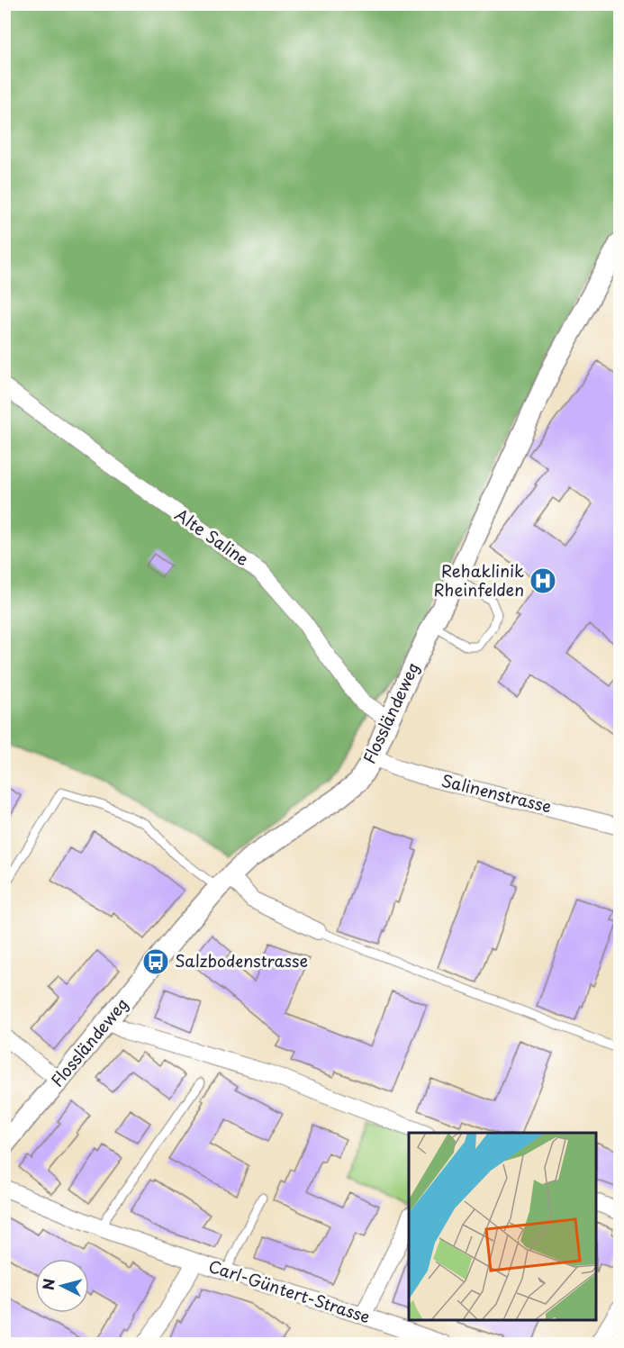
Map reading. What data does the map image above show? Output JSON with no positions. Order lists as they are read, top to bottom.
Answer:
{
  "streets": {
    "street": [
      "Alte Saline",
      "Flossländeweg",
      "Salinenstrasse",
      "Carl-Güntert-Strasse"
    ]
  },
  "crossings": [
    ["Alte Saline", "Flossländeweg"],
    ["Flossländeweg", "Salinenstrasse"]
  ],
  "places": {
    "hospital": ["Rehaklinik Rheinfelden"],
    "bus stop": ["Salzbodenstrasse"]
  },
  "north": "left"
}
